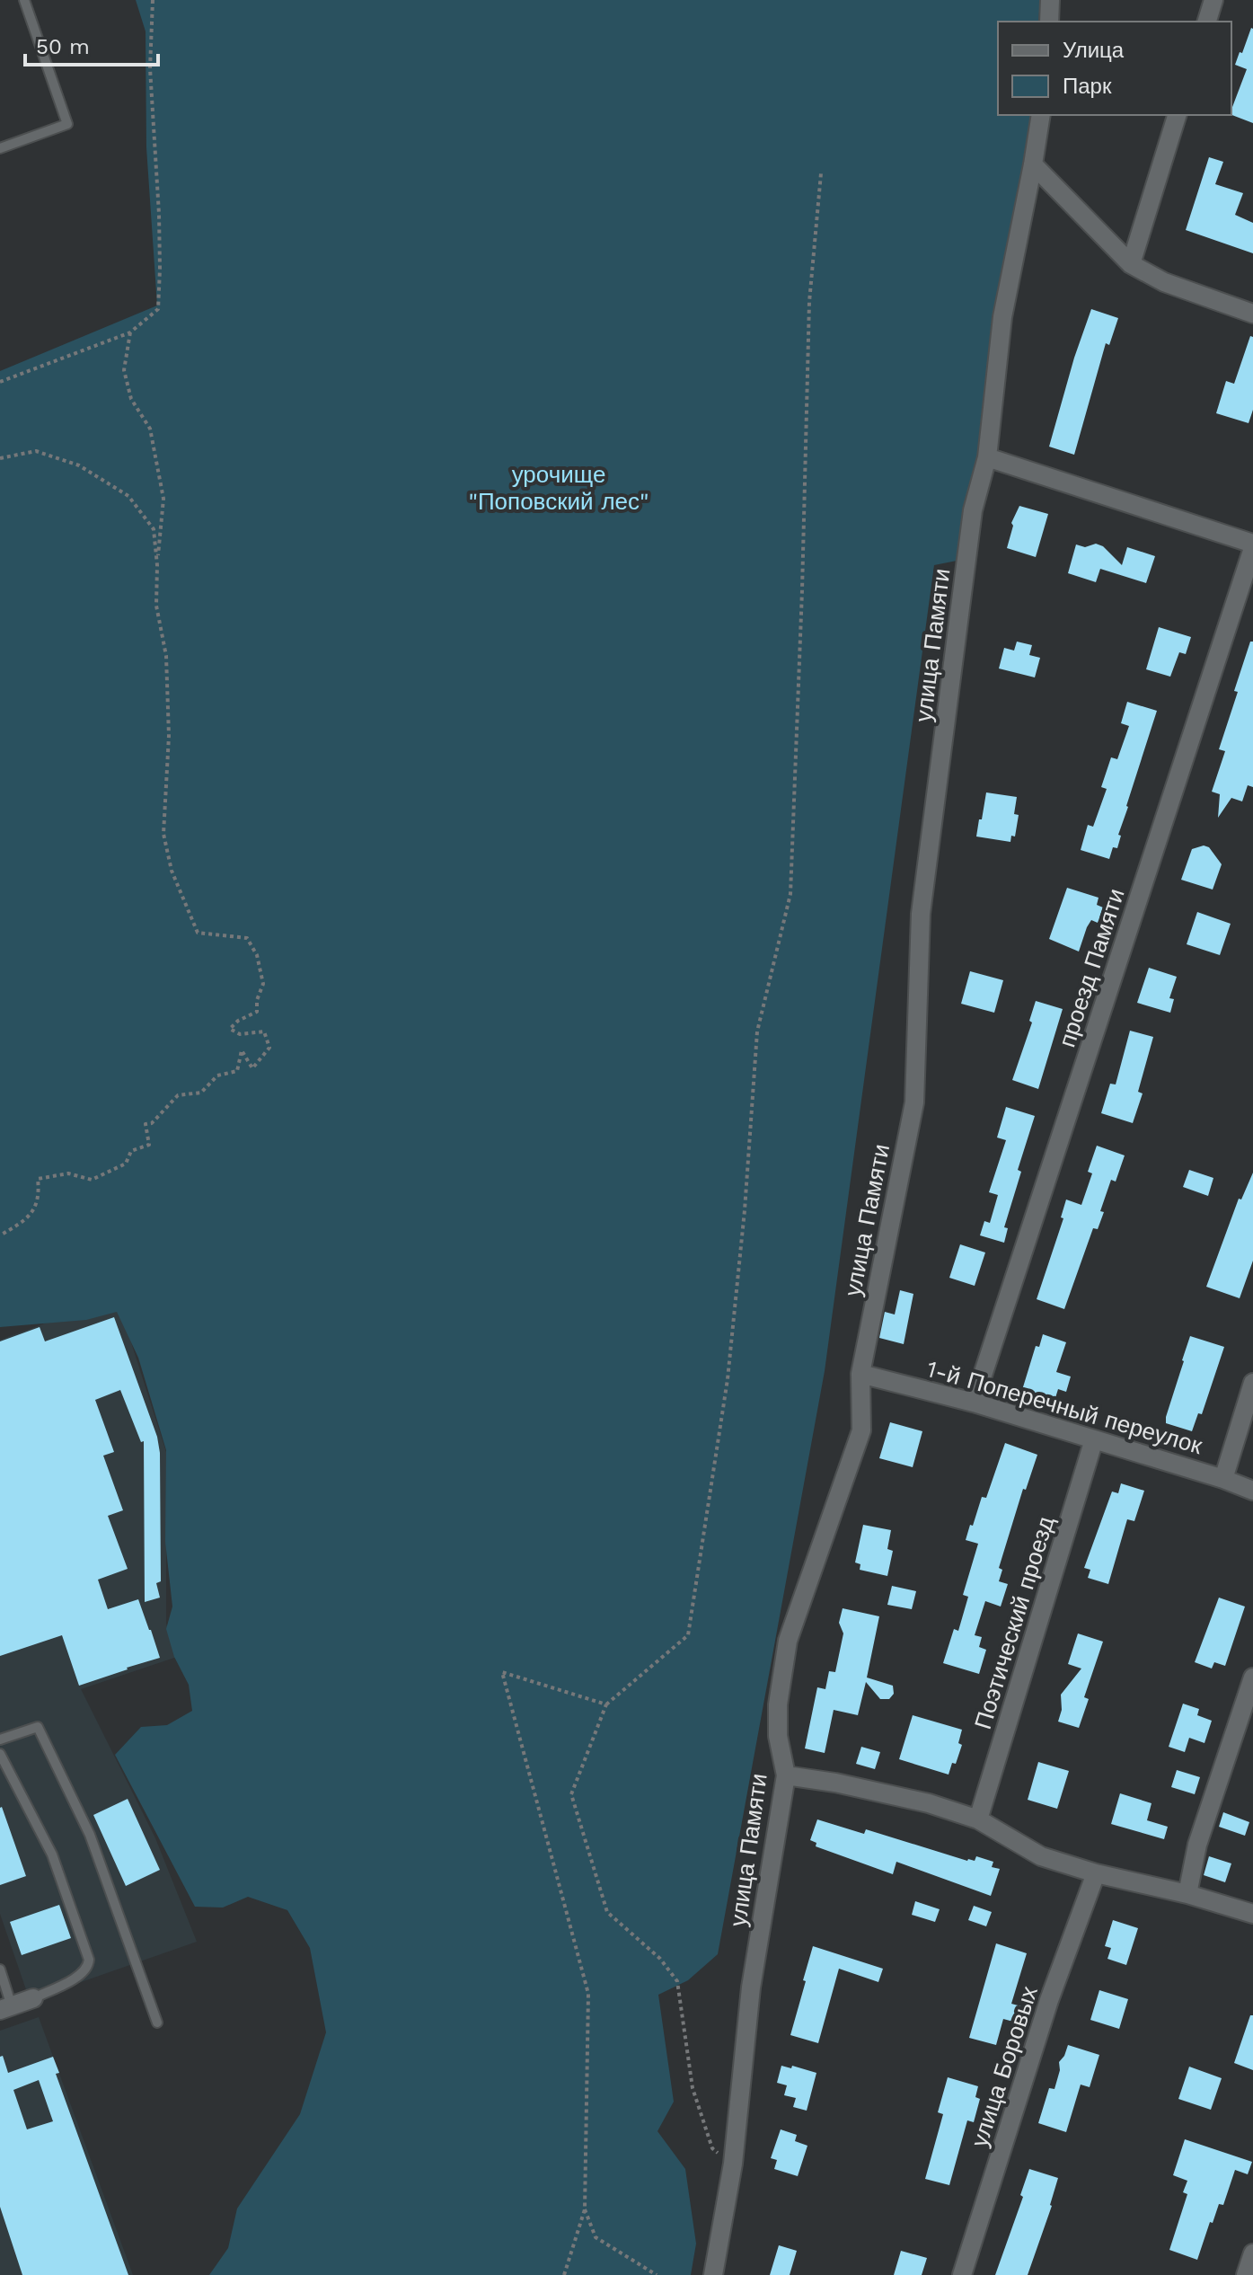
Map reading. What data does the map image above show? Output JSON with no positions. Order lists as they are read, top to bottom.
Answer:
{
  "streets": {
    "street": [
      "улица Памяти",
      "проезд Памяти",
      "1-й Поперечный переулок",
      "Поэтический проезд",
      "улица Боровых"
    ]
  },
  "crossings": [
    ["улица Памяти", "1-й Поперечный переулок"],
    ["проезд Памяти", "1-й Поперечный переулок"],
    ["1-й Поперечный переулок", "Поэтический проезд"]
  ],
  "parks": ["урочище \"Поповский лес\""],
  "legend": ["Улица", "Парк"],
  "scale_bar": "50 m"
}
